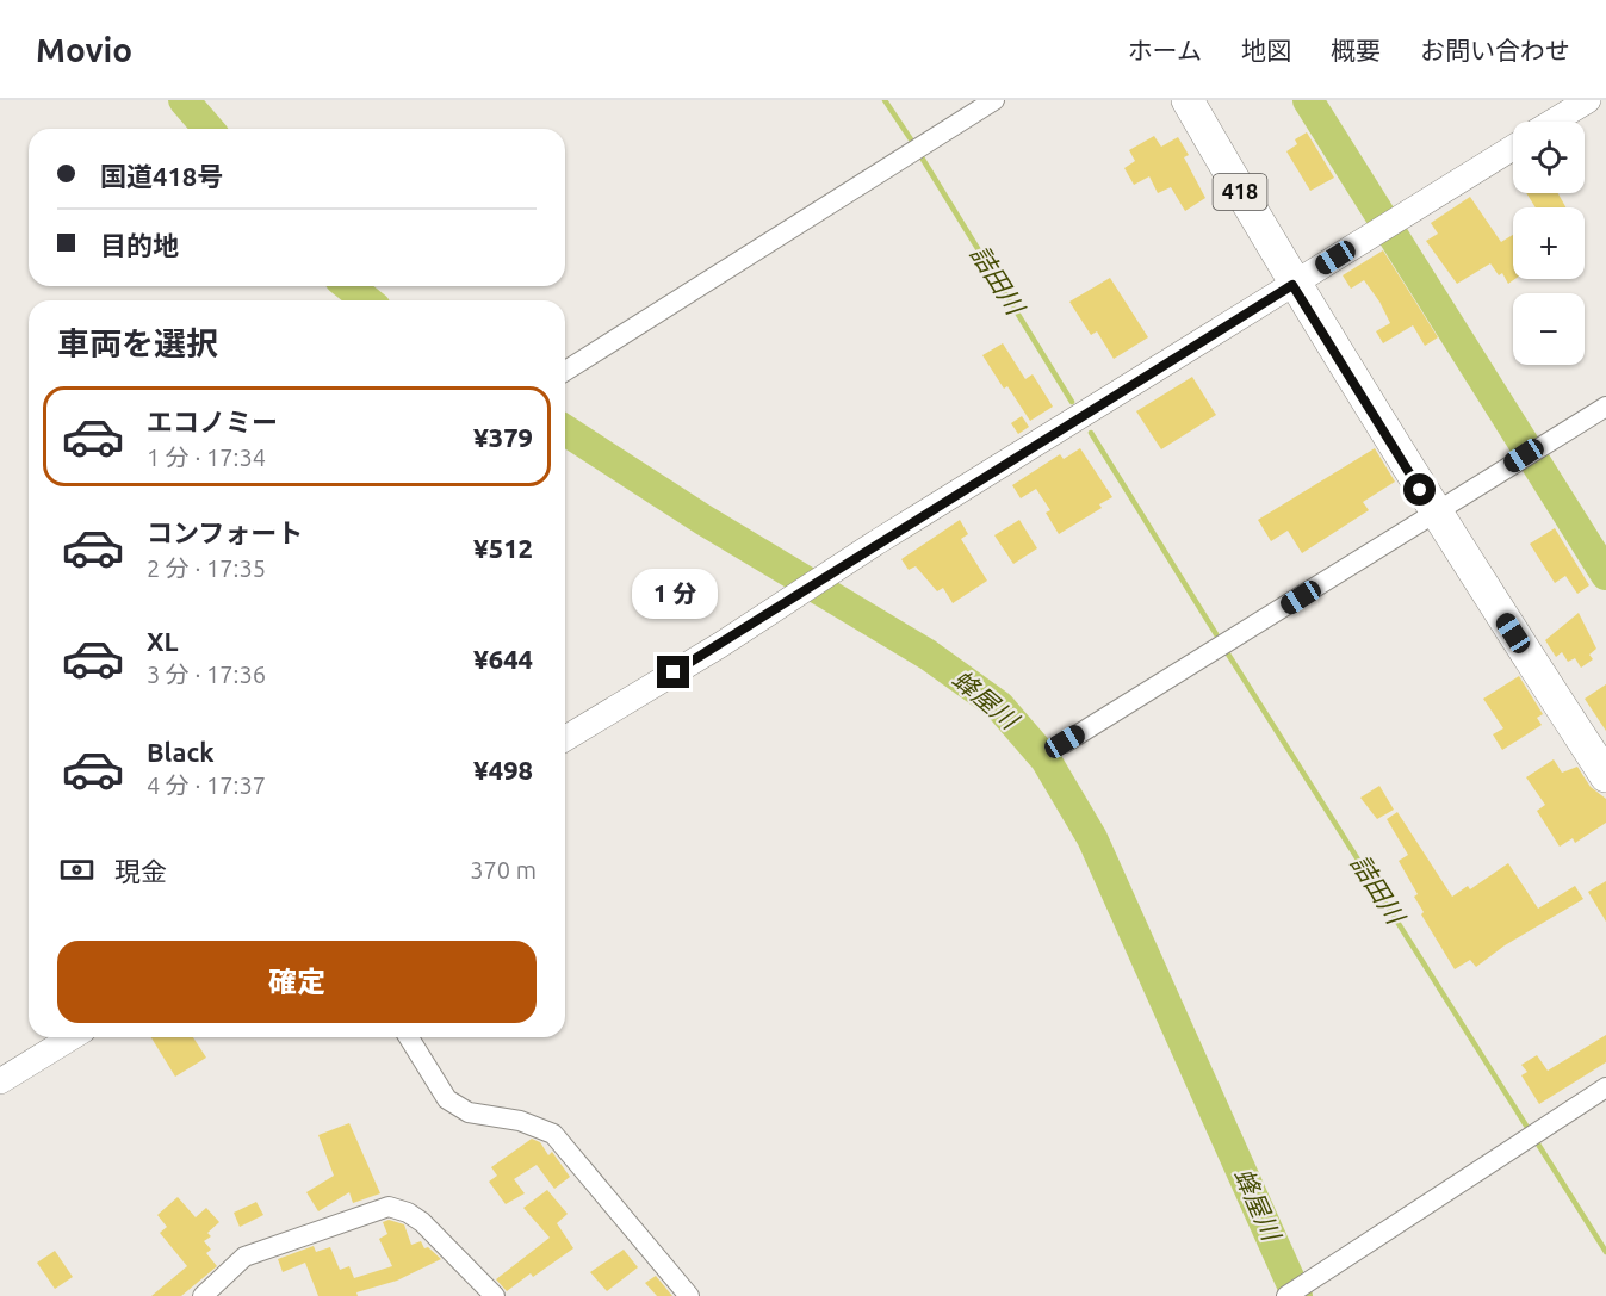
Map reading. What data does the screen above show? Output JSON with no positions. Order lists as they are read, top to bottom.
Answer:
{
  "streets": {
    "highway": ["418"]
  },
  "water": ["詰田川", "蜂屋川"],
  "page": {
    "header": "Movio",
    "nav": [
      "ホーム",
      "地図",
      "概要",
      "お問い合わせ"
    ],
    "map_buttons": ["+", "−"],
    "banner": ["国道418号", "目的地"],
    "heading": "車両を選択",
    "list": [
      {
        "name": "エコノミー",
        "note": "1 分 · 17:34",
        "value": "¥379"
      },
      {
        "name": "コンフォート",
        "note": "2 分 · 17:35",
        "value": "¥512"
      },
      {
        "name": "XL",
        "note": "3 分 · 17:36",
        "value": "¥644"
      },
      {
        "name": "Black",
        "note": "4 分 · 17:37",
        "value": "¥498"
      }
    ],
    "bubble": "1 分",
    "pay": ["現金", "370 m"],
    "buttons": "確定"
  }
}
